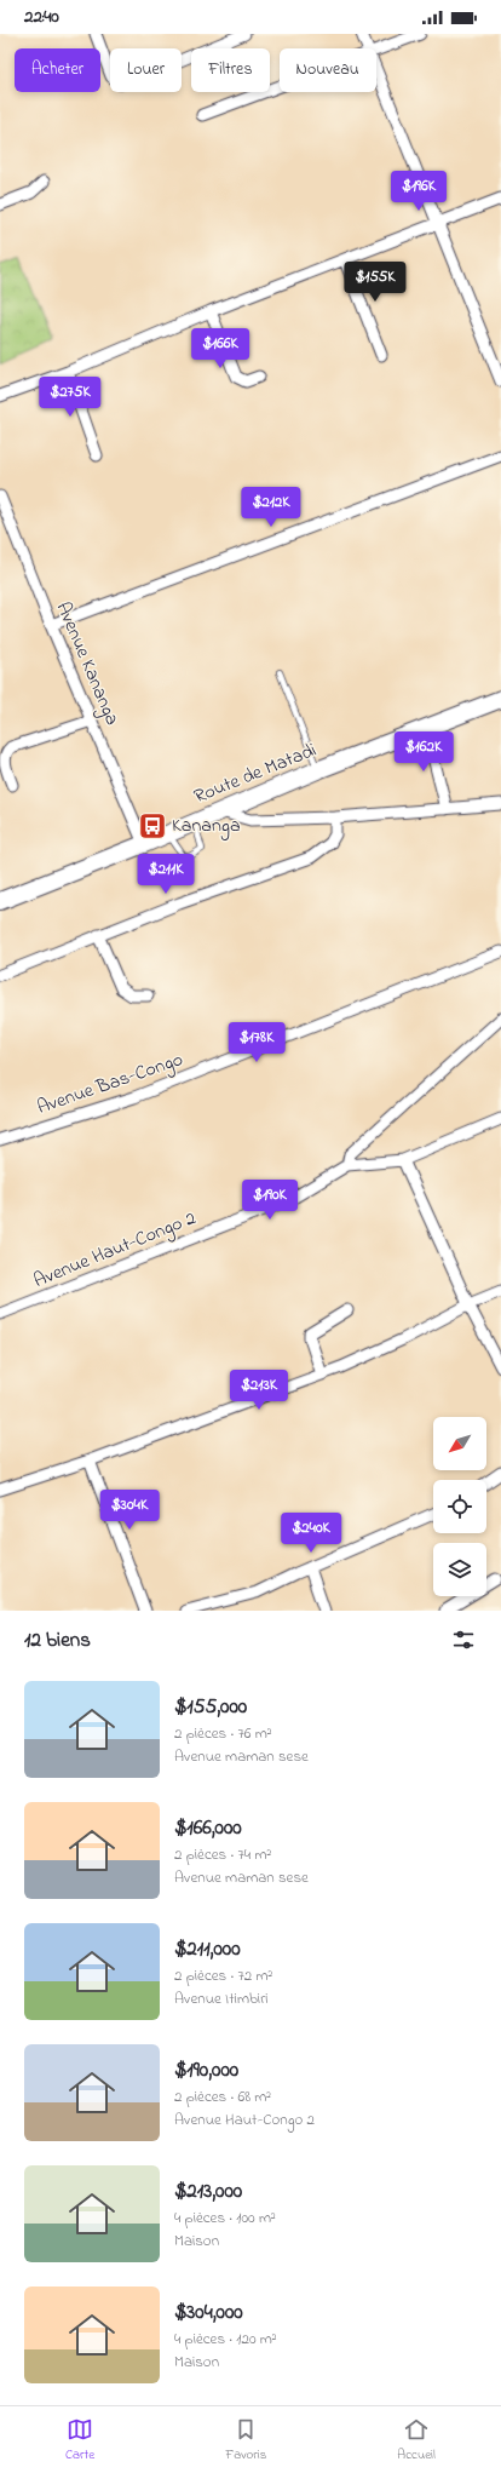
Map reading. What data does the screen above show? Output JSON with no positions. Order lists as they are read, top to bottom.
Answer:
{
  "streets": {
    "main road": ["Route de Matadi"],
    "street": ["Avenue Kananga", "Avenue Bas-Congo", "Avenue Haut-Congo 2"]
  },
  "crossings": [
    ["Avenue Kananga", "Route de Matadi"]
  ],
  "places": {
    "bus stop": ["Kananga"]
  },
  "north": "bottom left",
  "page": {
    "status": "22:40",
    "chip": [
      "Acheter",
      "Louer",
      "Filtres",
      "Nouveau"
    ],
    "price": [
      "$196K",
      "$155K",
      "$166K",
      "$275K",
      "$212K",
      "$162K",
      "$211K",
      "$178K",
      "$190K",
      "$213K",
      "$304K",
      "$240K"
    ],
    "heading": "12 biens",
    "list": [
      {
        "name": "$155,000",
        "note": "2 pièces · 76 m² · Avenue maman sese"
      },
      {
        "name": "$166,000",
        "note": "2 pièces · 74 m² · Avenue maman sese"
      },
      {
        "name": "$211,000",
        "note": "2 pièces · 72 m² · Avenue Itimbiri"
      },
      {
        "name": "$190,000",
        "note": "2 pièces · 68 m² · Avenue Haut-Congo 2"
      },
      {
        "name": "$213,000",
        "note": "4 pièces · 100 m² · Maison"
      },
      {
        "name": "$304,000",
        "note": "4 pièces · 120 m² · Maison"
      }
    ],
    "tabs": ["Carte", "Favoris", "Accueil"]
  }
}
